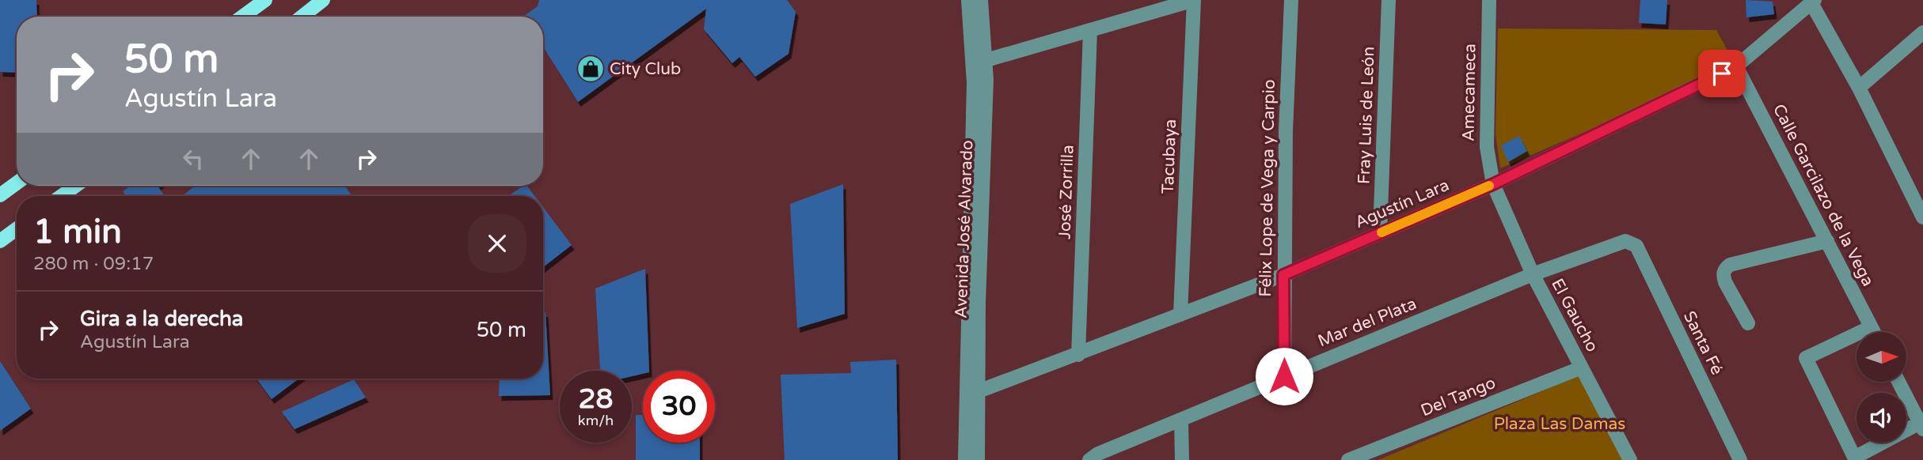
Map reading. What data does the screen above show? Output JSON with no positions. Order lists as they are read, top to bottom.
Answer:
{
  "streets": {
    "street": [
      "Amecameca",
      "Fray Luis de León",
      "Tacubaya",
      "Félix Lope de Vega y Carpio",
      "José Zorrilla",
      "Calle Garcilazo de la Vega",
      "Agustín Lara",
      "Avenida José Alvarado",
      "El Gaucho",
      "Mar del Plata",
      "Santa Fé",
      "Del Tango"
    ]
  },
  "crossings": [
    ["Amecameca", "Agustín Lara"],
    ["Amecameca", "El Gaucho"],
    ["Fray Luis de León", "Agustín Lara"],
    ["Tacubaya", "Agustín Lara"],
    ["Félix Lope de Vega y Carpio", "Agustín Lara"],
    ["Félix Lope de Vega y Carpio", "Mar del Plata"],
    ["José Zorrilla", "Agustín Lara"],
    ["Calle Garcilazo de la Vega", "Agustín Lara"],
    ["Agustín Lara", "Avenida José Alvarado"],
    ["Agustín Lara", "El Gaucho"],
    ["El Gaucho", "Mar del Plata"],
    ["El Gaucho", "Del Tango"],
    ["Mar del Plata", "Santa Fé"]
  ],
  "parks": ["Plaza Las Damas"],
  "places": {
    "shop": ["City Club"]
  },
  "north": "right",
  "page": {
    "turn": ["50 m", "Agustín Lara"],
    "heading": ["1 min", "280 m · 09:17"],
    "list": [
      {
        "name": "Gira a la derecha",
        "note": "Agustín Lara",
        "value": "50 m"
      }
    ],
    "speed": "28 km/h",
    "limit": "30"
  }
}
